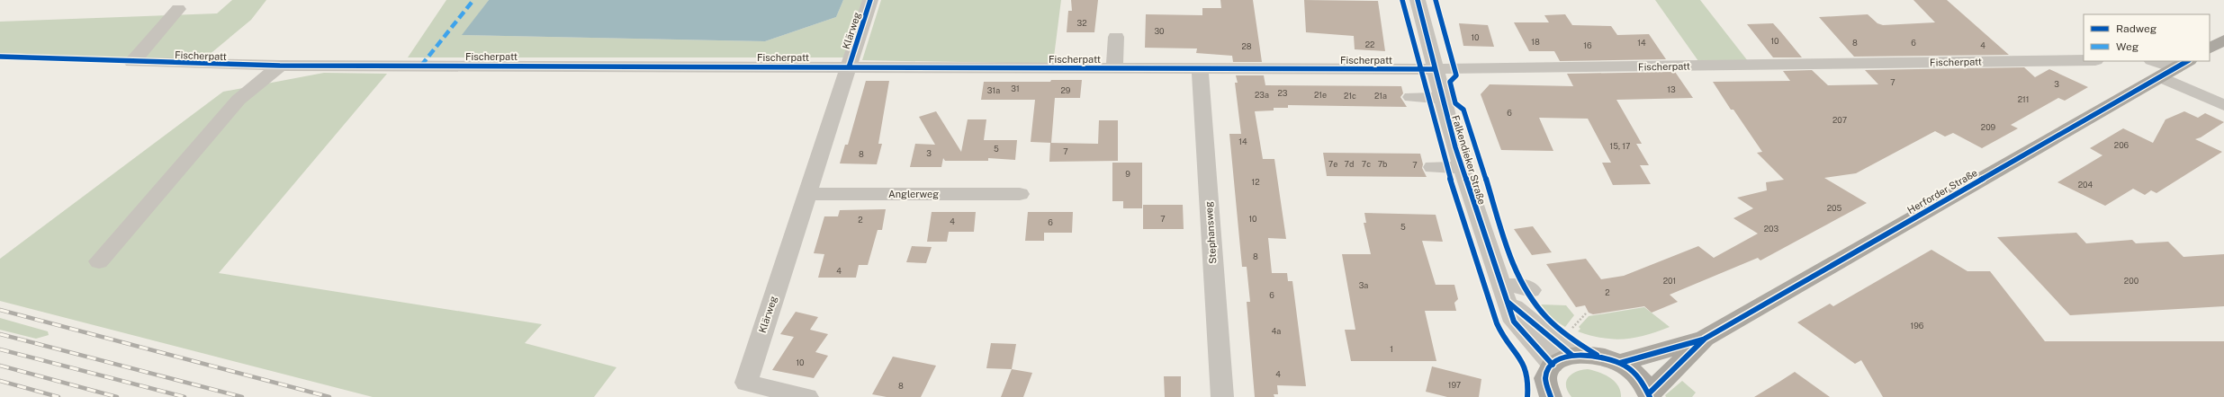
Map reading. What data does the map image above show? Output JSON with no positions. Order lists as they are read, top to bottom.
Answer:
{
  "streets": {
    "main road": ["Herforder Straße"],
    "street": [
      "Klärweg",
      "Fischerpatt",
      "Falkendieker Straße",
      "Anglerweg",
      "Stephansweg"
    ]
  },
  "crossings": [
    ["Klärweg", "Fischerpatt"],
    ["Klärweg", "Anglerweg"],
    ["Fischerpatt", "Falkendieker Straße"],
    ["Fischerpatt", "Stephansweg"]
  ],
  "house_numbers": [
    "32",
    "30",
    "10",
    "10",
    "18",
    "14",
    "8",
    "6",
    "22",
    "16",
    "4",
    "28",
    "7",
    "3",
    "31",
    "13",
    "31a",
    "29",
    "23",
    "23a",
    "21e",
    "21c",
    "21a",
    "211",
    "6",
    "207",
    "209",
    "14",
    "206",
    "15, 17",
    "5",
    "7",
    "3",
    "8",
    "7e",
    "7d",
    "7c",
    "7b",
    "7",
    "9",
    "12",
    "204",
    "205",
    "7",
    "10",
    "2",
    "4",
    "6",
    "5",
    "203",
    "8",
    "4",
    "201",
    "200",
    "3a",
    "2",
    "6",
    "196",
    "4a",
    "1",
    "10",
    "4",
    "197",
    "8"
  ],
  "legend": ["Radweg", "Weg"]
}
